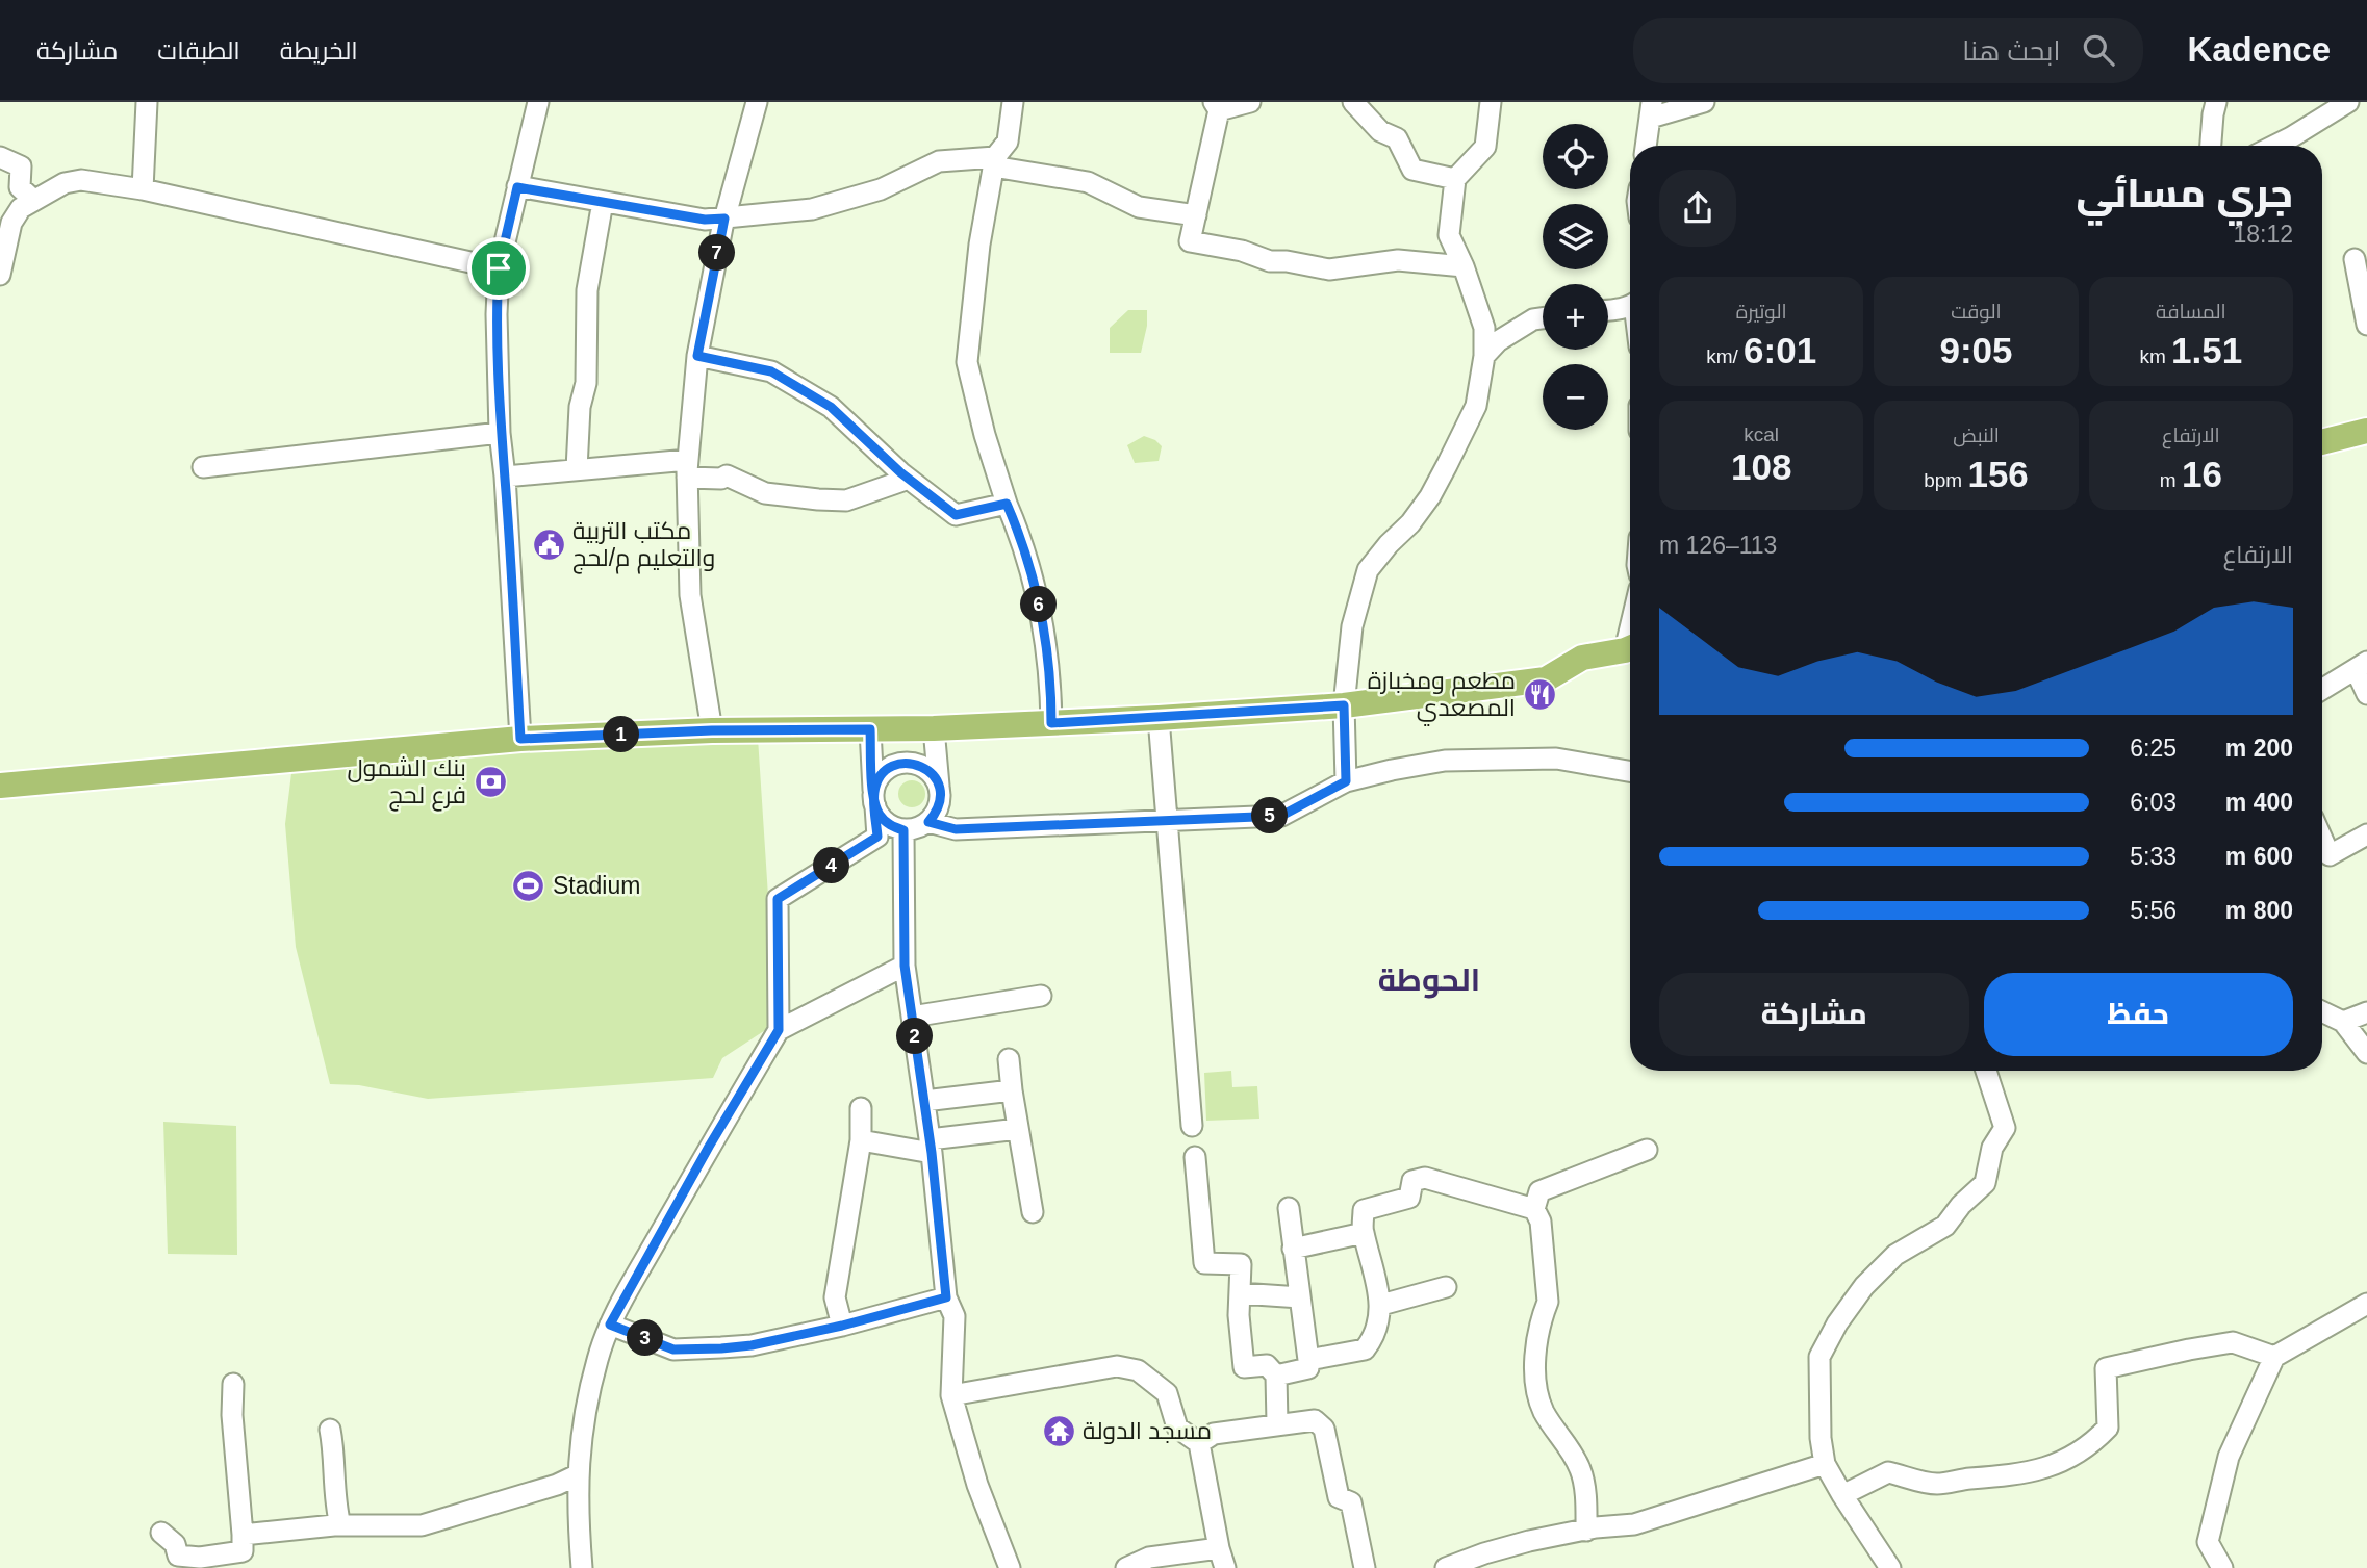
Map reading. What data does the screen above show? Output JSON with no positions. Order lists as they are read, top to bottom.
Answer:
{
  "districts": ["الحوطة"],
  "places": {
    "public building": ["مكتب التربية والتعليم م/لحج"],
    "restaurant": ["مطعم ومخبازة المصعدي"],
    "bank": ["بنك الشمول فرع لحج"],
    "sports": ["Stadium"],
    "temple": ["مسجد الدولة"]
  },
  "page": {
    "header": "Kadence",
    "search": "ابحث هنا",
    "nav": ["الخريطة", "الطبقات", "مشاركة"],
    "map_buttons": ["+", "−"],
    "heading": ["جري مسائي", "18:12"],
    "pins": [
      "7",
      "6",
      "1",
      "5",
      "4",
      "2",
      "3"
    ],
    "stats": [
      ["المسافة", "1.51 km"],
      ["الوقت", "9:05"],
      ["الوتيرة", "6:01 /km"],
      ["الارتفاع", "16 m"],
      ["النبض", "156 bpm"],
      ["kcal", "108"]
    ],
    "chart": ["الارتفاع", "113–126 m"],
    "list": [
      {
        "name": "200 m",
        "note": "6:25"
      },
      {
        "name": "400 m",
        "note": "6:03"
      },
      {
        "name": "600 m",
        "note": "5:33"
      },
      {
        "name": "800 m",
        "note": "5:56"
      }
    ],
    "buttons": ["حفظ", "مشاركة"]
  }
}
